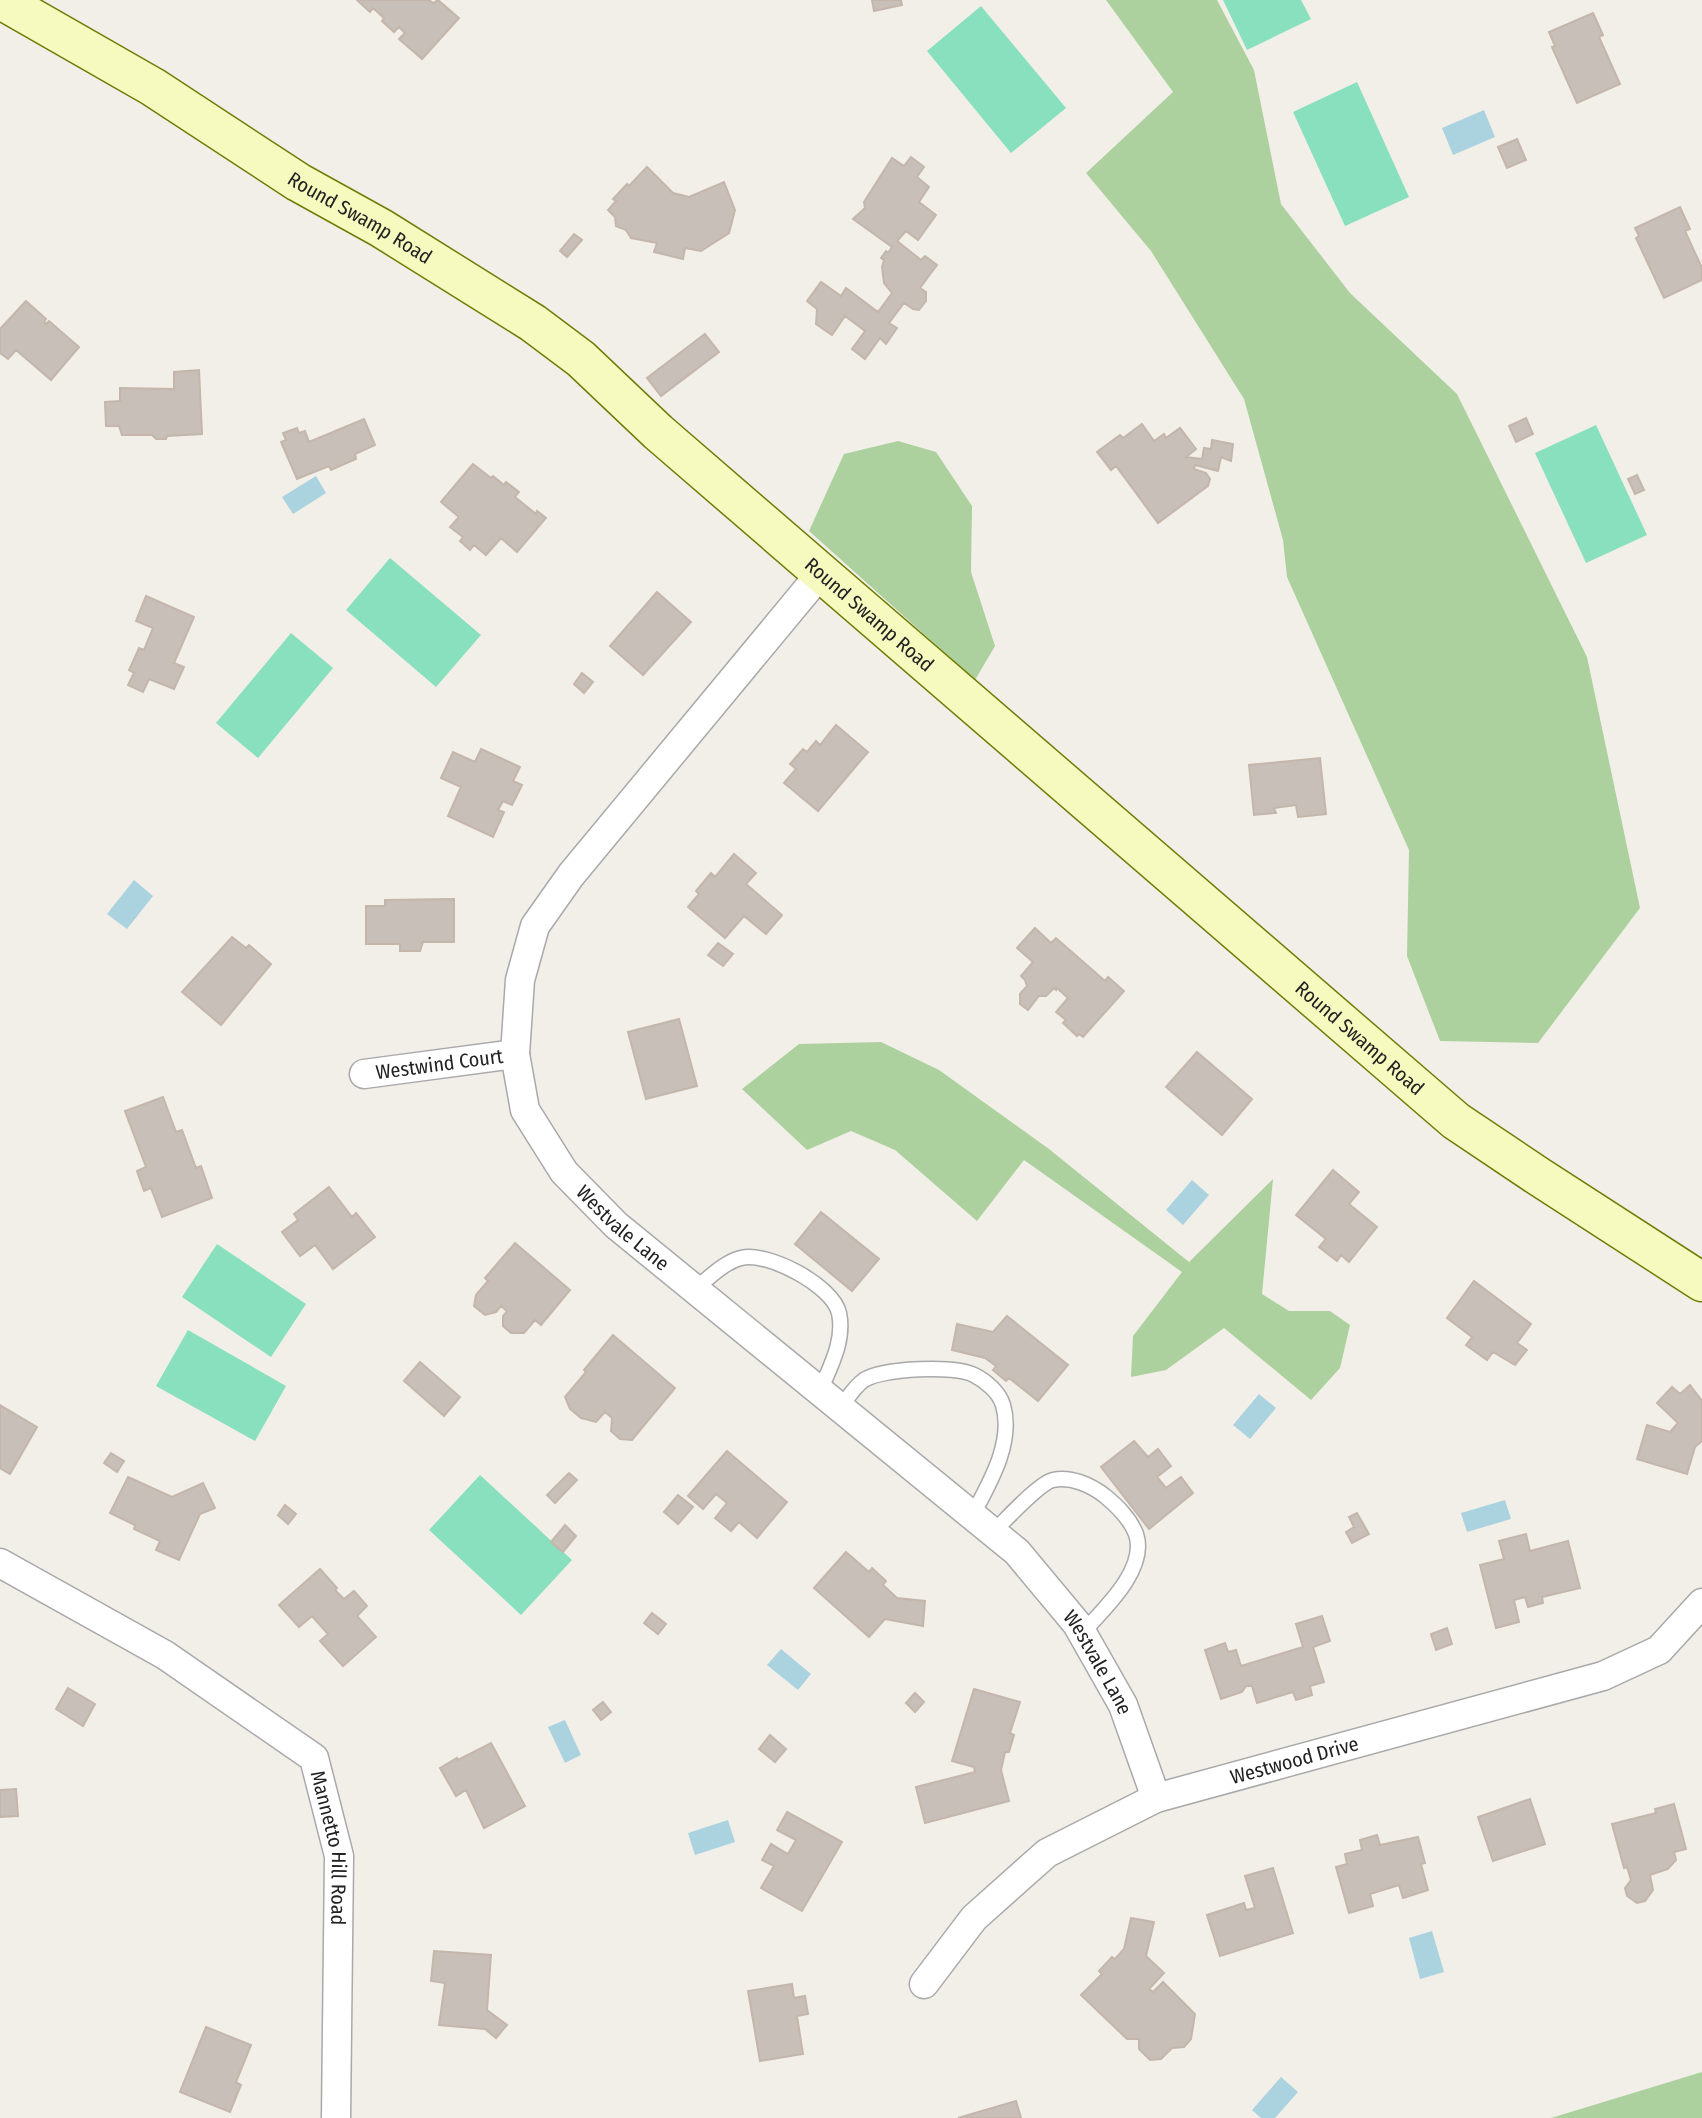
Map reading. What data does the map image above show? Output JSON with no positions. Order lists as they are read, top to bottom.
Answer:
{
  "streets": {
    "street": [
      "Round Swamp Road",
      "Westwind Court",
      "Westvale Lane",
      "Westwood Drive",
      "Mannetto Hill Road"
    ]
  },
  "crossings": [
    ["Round Swamp Road", "Westvale Lane"],
    ["Westwind Court", "Westvale Lane"],
    ["Westvale Lane", "Westwood Drive"]
  ]
}
